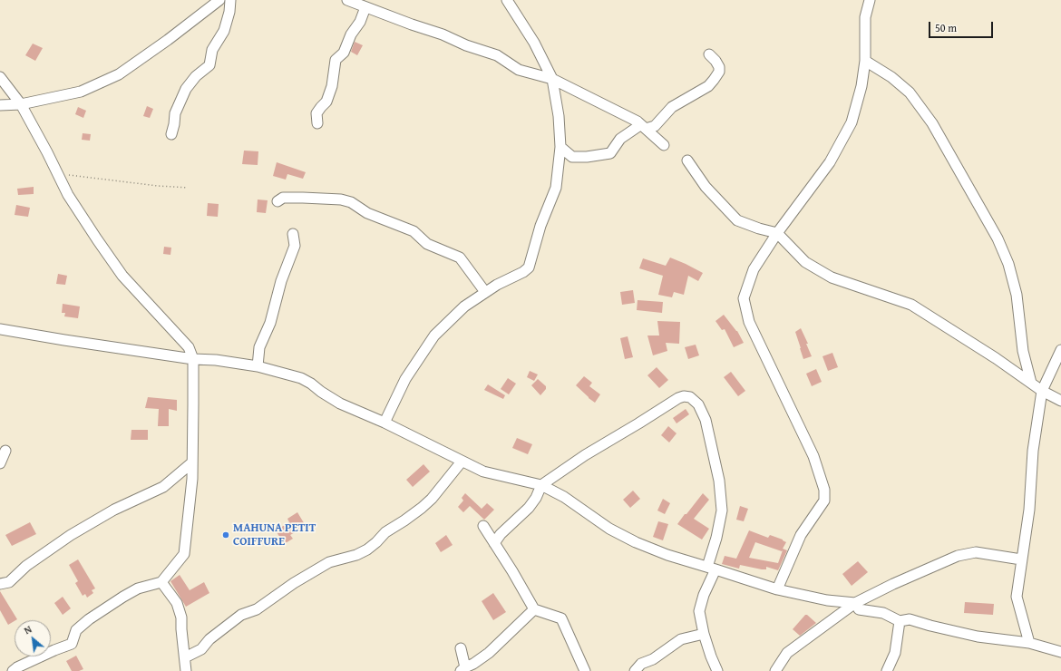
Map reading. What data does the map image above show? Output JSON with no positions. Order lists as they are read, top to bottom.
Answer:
{
  "places": ["MAHUNA PETIT COIFFURE"],
  "scale_bar": "50 m",
  "north": "top left"
}
